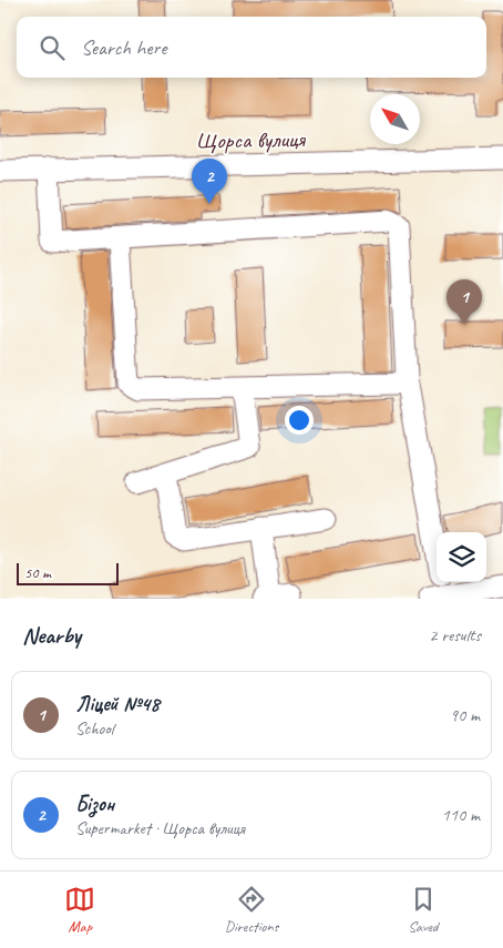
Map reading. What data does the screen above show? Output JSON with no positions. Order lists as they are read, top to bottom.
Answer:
{
  "streets": {
    "street": ["Щорса вулиця"]
  },
  "scale_bar": "50 m",
  "north": "top left",
  "page": {
    "search": "Search here",
    "pins": ["2", "1"],
    "scale": "50 m",
    "heading": ["Nearby", "2 results"],
    "list": [
      {
        "mark": "1",
        "name": "Ліцей №48",
        "note": "School",
        "value": "90 m"
      },
      {
        "mark": "2",
        "name": "Бізон",
        "note": "Supermarket · Щорса вулиця",
        "value": "110 m"
      }
    ],
    "nav": ["Map", "Directions", "Saved"]
  }
}
